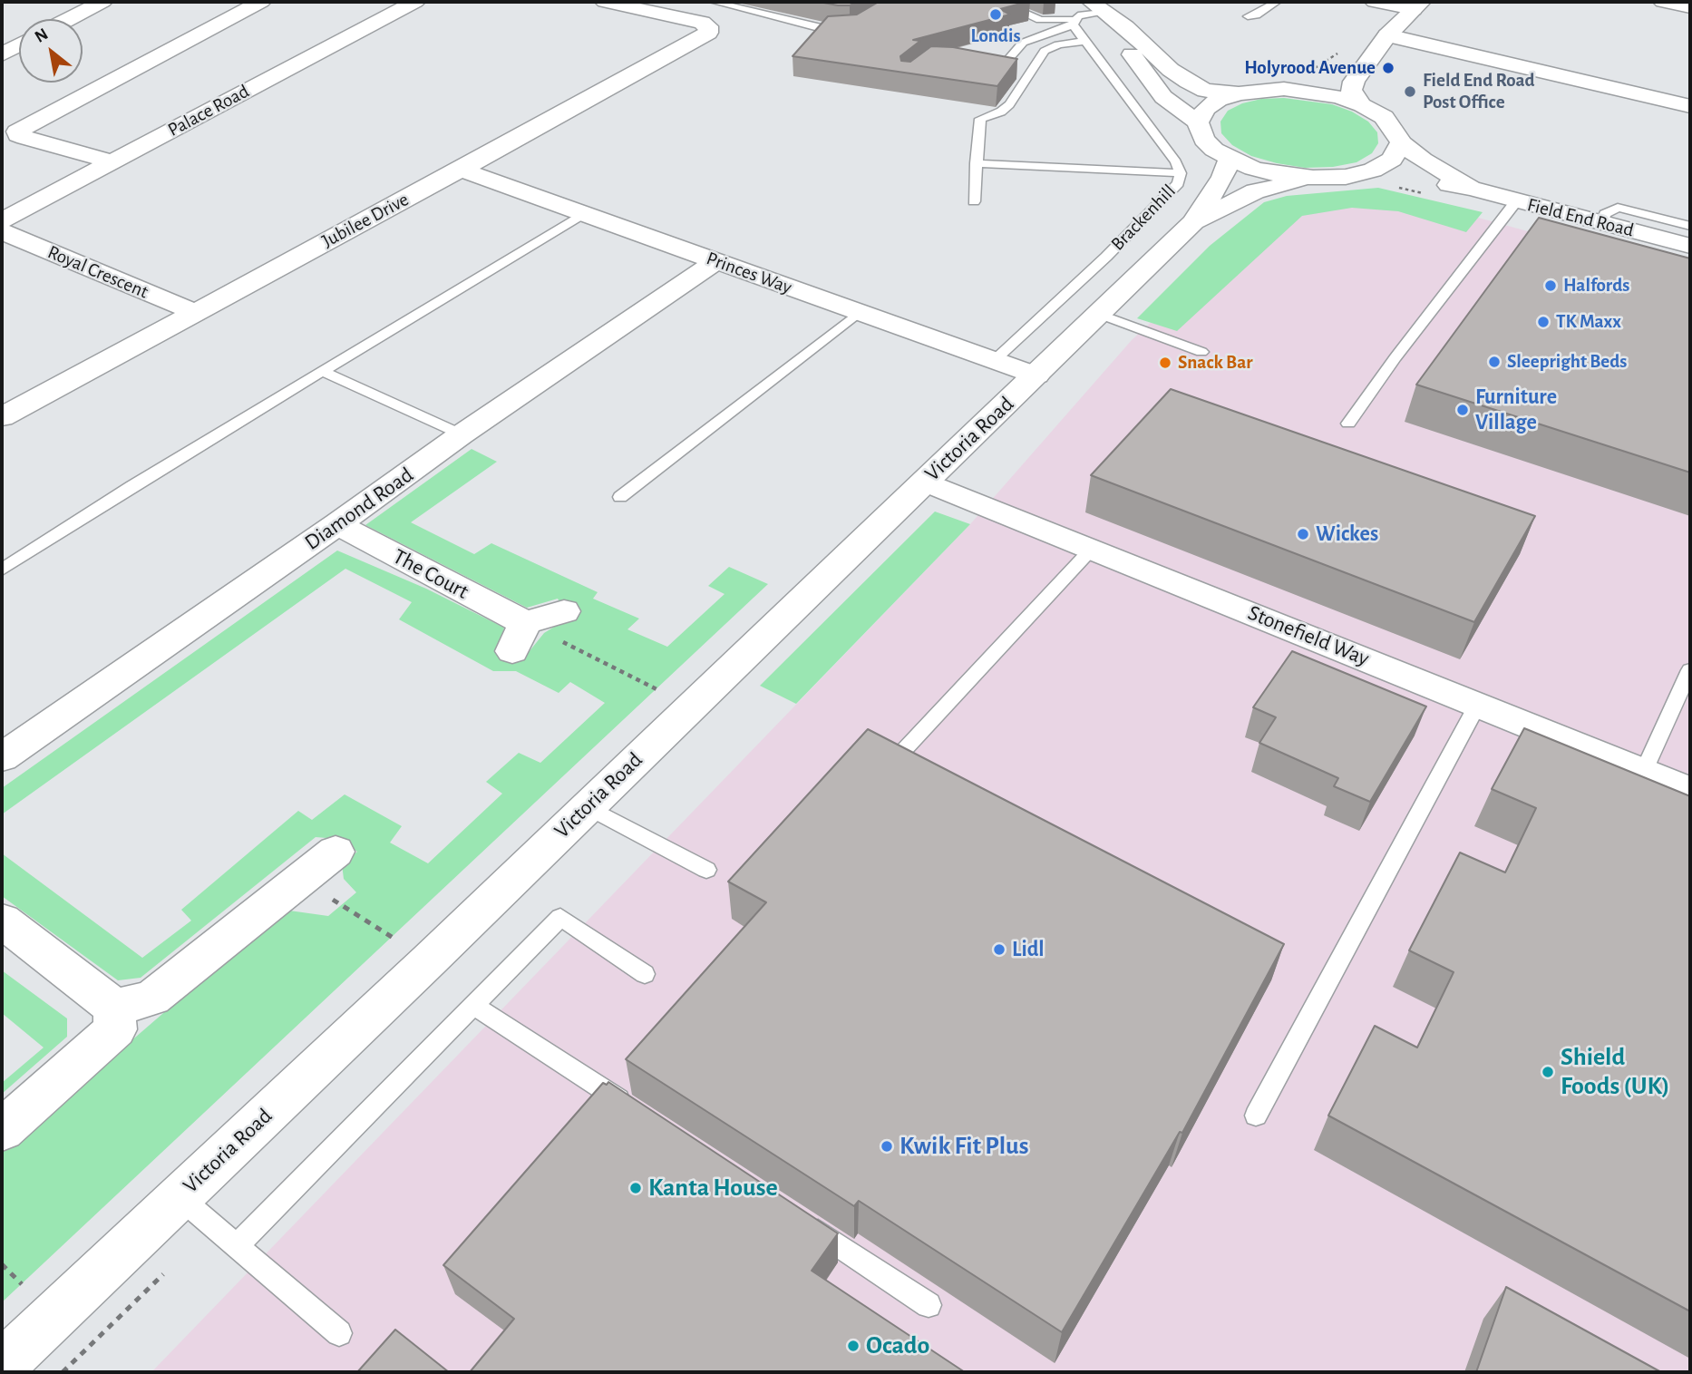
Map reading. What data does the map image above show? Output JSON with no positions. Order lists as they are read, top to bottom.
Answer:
{
  "streets": {
    "street": [
      "Palace Road",
      "Field End Road",
      "Jubilee Drive",
      "Royal Crescent",
      "Princes Way",
      "Victoria Road",
      "Diamond Road",
      "The Court",
      "Stonefield Way"
    ],
    "lane": ["Brackenhill"]
  },
  "crossings": [
    ["Brackenhill", "Princes Way"],
    ["Jubilee Drive", "Royal Crescent"],
    ["Jubilee Drive", "Princes Way"],
    ["Princes Way", "Victoria Road"],
    ["Princes Way", "Diamond Road"],
    ["Victoria Road", "Stonefield Way"],
    ["Diamond Road", "The Court"]
  ],
  "places": [
    "Londis",
    "Holyrood Avenue",
    "Field End Road Post Office",
    "Halfords",
    "TK Maxx",
    "Sleepright Beds",
    "Snack Bar",
    "Furniture Village",
    "Wickes",
    "Lidl",
    "Shield Foods (UK)",
    "Kwik Fit Plus",
    "Kanta House",
    "Ocado"
  ],
  "north": "top left"
}
